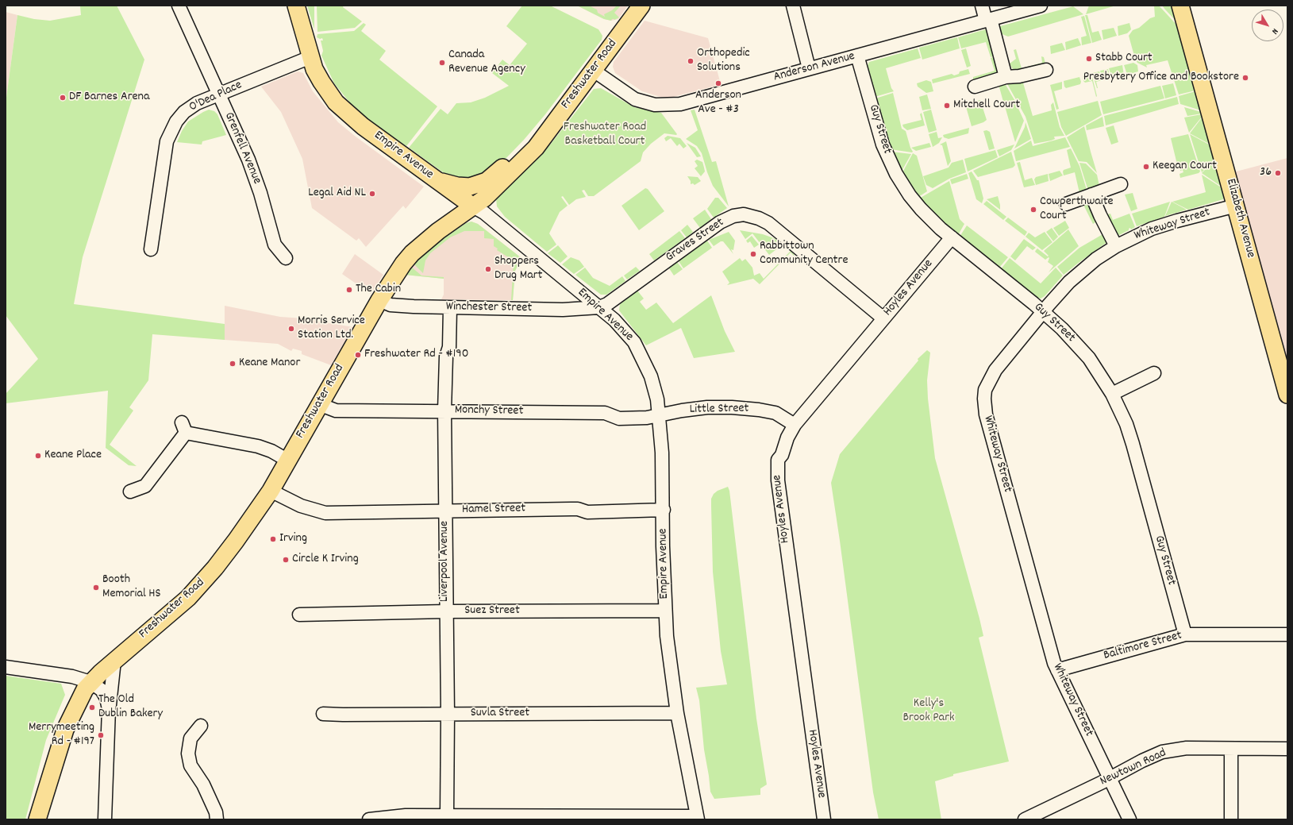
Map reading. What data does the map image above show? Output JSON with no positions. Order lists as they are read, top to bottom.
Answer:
{
  "streets": {
    "main road": ["Freshwater Road", "Empire Avenue", "Elizabeth Avenue"],
    "street": [
      "Anderson Avenue",
      "O'Dea Place",
      "Guy Street",
      "Grenfell Avenue",
      "Whiteway Street",
      "Graves Street",
      "Hoyles Avenue",
      "Winchester Street",
      "Little Street",
      "Monchy Street",
      "Hamel Street",
      "Liverpool Avenue",
      "Suez Street",
      "Baltimore Street",
      "Suvla Street",
      "Newtown Road"
    ]
  },
  "crossings": [
    ["Anderson Avenue", "Freshwater Road"],
    ["Anderson Avenue", "Guy Street"],
    ["Freshwater Road", "Empire Avenue"],
    ["Freshwater Road", "Winchester Street"],
    ["Freshwater Road", "Monchy Street"],
    ["Freshwater Road", "Hamel Street"],
    ["O'Dea Place", "Grenfell Avenue"],
    ["O'Dea Place", "Empire Avenue"],
    ["Guy Street", "Whiteway Street"],
    ["Guy Street", "Hoyles Avenue"],
    ["Guy Street", "Baltimore Street"],
    ["Empire Avenue", "Graves Street"],
    ["Empire Avenue", "Winchester Street"],
    ["Empire Avenue", "Little Street"],
    ["Empire Avenue", "Monchy Street"],
    ["Empire Avenue", "Hamel Street"],
    ["Empire Avenue", "Suez Street"],
    ["Empire Avenue", "Suvla Street"],
    ["Elizabeth Avenue", "Whiteway Street"],
    ["Whiteway Street", "Baltimore Street"],
    ["Whiteway Street", "Newtown Road"],
    ["Graves Street", "Hoyles Avenue"],
    ["Graves Street", "Winchester Street"],
    ["Hoyles Avenue", "Little Street"],
    ["Winchester Street", "Liverpool Avenue"],
    ["Little Street", "Monchy Street"],
    ["Monchy Street", "Liverpool Avenue"],
    ["Hamel Street", "Liverpool Avenue"],
    ["Liverpool Avenue", "Suez Street"],
    ["Liverpool Avenue", "Suvla Street"]
  ],
  "parks": ["Freshwater Road Basketball Court", "Kelly's Brook Park"],
  "places": [
    "Stabb Court",
    "Orthopedic Solutions",
    "Canada Revenue Agency",
    "Presbytery Office and Bookstore",
    "Anderson Ave - #3",
    "DF Barnes Arena",
    "Mitchell Court",
    "Keegan Court",
    "36",
    "Legal Aid NL",
    "Cowperthwaite Court",
    "Rabbittown Community Centre",
    "Shoppers Drug Mart",
    "The Cabin",
    "Morris Service Station Ltd.",
    "Freshwater Rd - #190",
    "Keane Manor",
    "Keane Place",
    "Irving",
    "Circle K Irving",
    "Booth Memorial HS",
    "The Old Dublin Bakery",
    "Merrymeeting Rd - #197"
  ],
  "north": "bottom right"
}
